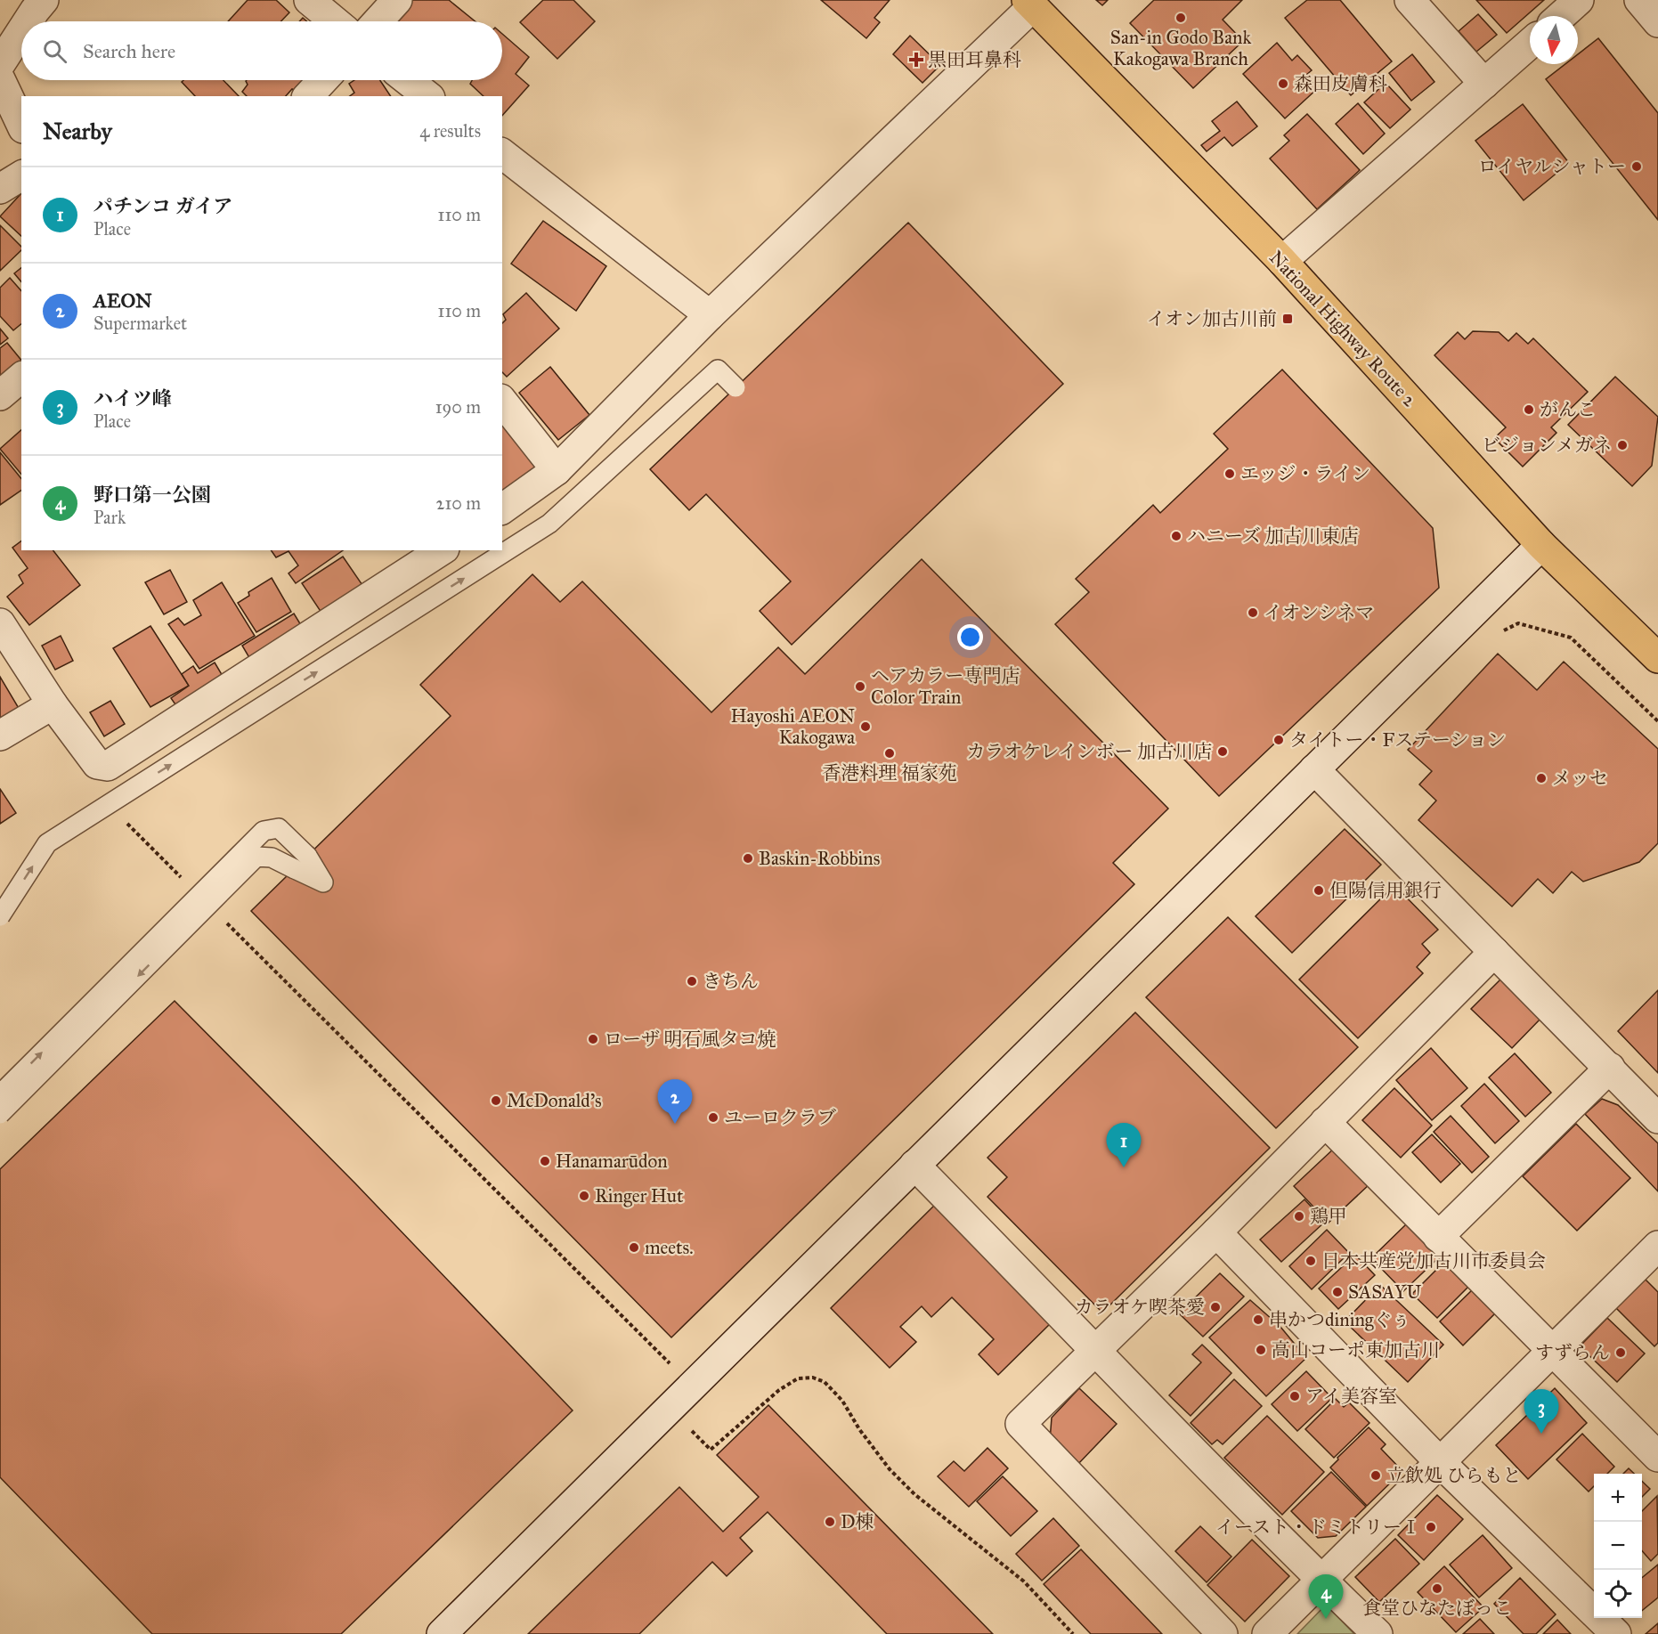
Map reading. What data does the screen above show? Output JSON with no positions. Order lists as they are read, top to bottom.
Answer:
{
  "streets": {
    "highway": ["National Highway Route 2"]
  },
  "places": {
    "other": [
      "San-in Godo Bank Kakogawa Branch",
      "森田皮膚科",
      "ロイヤルシャトー",
      "がんこ",
      "ビジョンメガネ",
      "エッジ・ライン",
      "ハニーズ 加古川東店",
      "イオンシネマ",
      "ヘアカラー専門店 Color Train",
      "Hayoshi AEON Kakogawa",
      "タイトー・Fステーション",
      "カラオケレインボー 加古川店",
      "香港料理 福家苑",
      "メッセ",
      "Baskin-Robbins",
      "但陽信用銀行",
      "きちん",
      "ローザ 明石風タコ焼",
      "McDonald's",
      "ユーロクラブ",
      "Hanamarūdon",
      "Ringer Hut",
      "鶏甲",
      "meets.",
      "日本共産党加古川市委員会",
      "SASAYU",
      "カラオケ喫茶愛",
      "串かつdiningぐぅ",
      "高山コーポ東加古川",
      "すずらん",
      "アイ美容室",
      "立飲処 ひらもと",
      "D棟",
      "イースト・ドミトリーⅠ",
      "食堂ひなたぼっこ"
    ],
    "health": ["黒田耳鼻科"],
    "transit": ["イオン加古川前"]
  },
  "north": "bottom",
  "page": {
    "search": "Search here",
    "heading": ["Nearby", "4 results"],
    "list": [
      {
        "mark": "1",
        "name": "パチンコ ガイア",
        "note": "Place",
        "value": "110 m"
      },
      {
        "mark": "2",
        "name": "AEON",
        "note": "Supermarket",
        "value": "110 m"
      },
      {
        "mark": "3",
        "name": "ハイツ峰",
        "note": "Place",
        "value": "190 m"
      },
      {
        "mark": "4",
        "name": "野口第一公園",
        "note": "Park",
        "value": "210 m"
      }
    ],
    "pins": [
      "2",
      "1",
      "3",
      "4"
    ],
    "map_buttons": ["+", "−"]
  }
}
